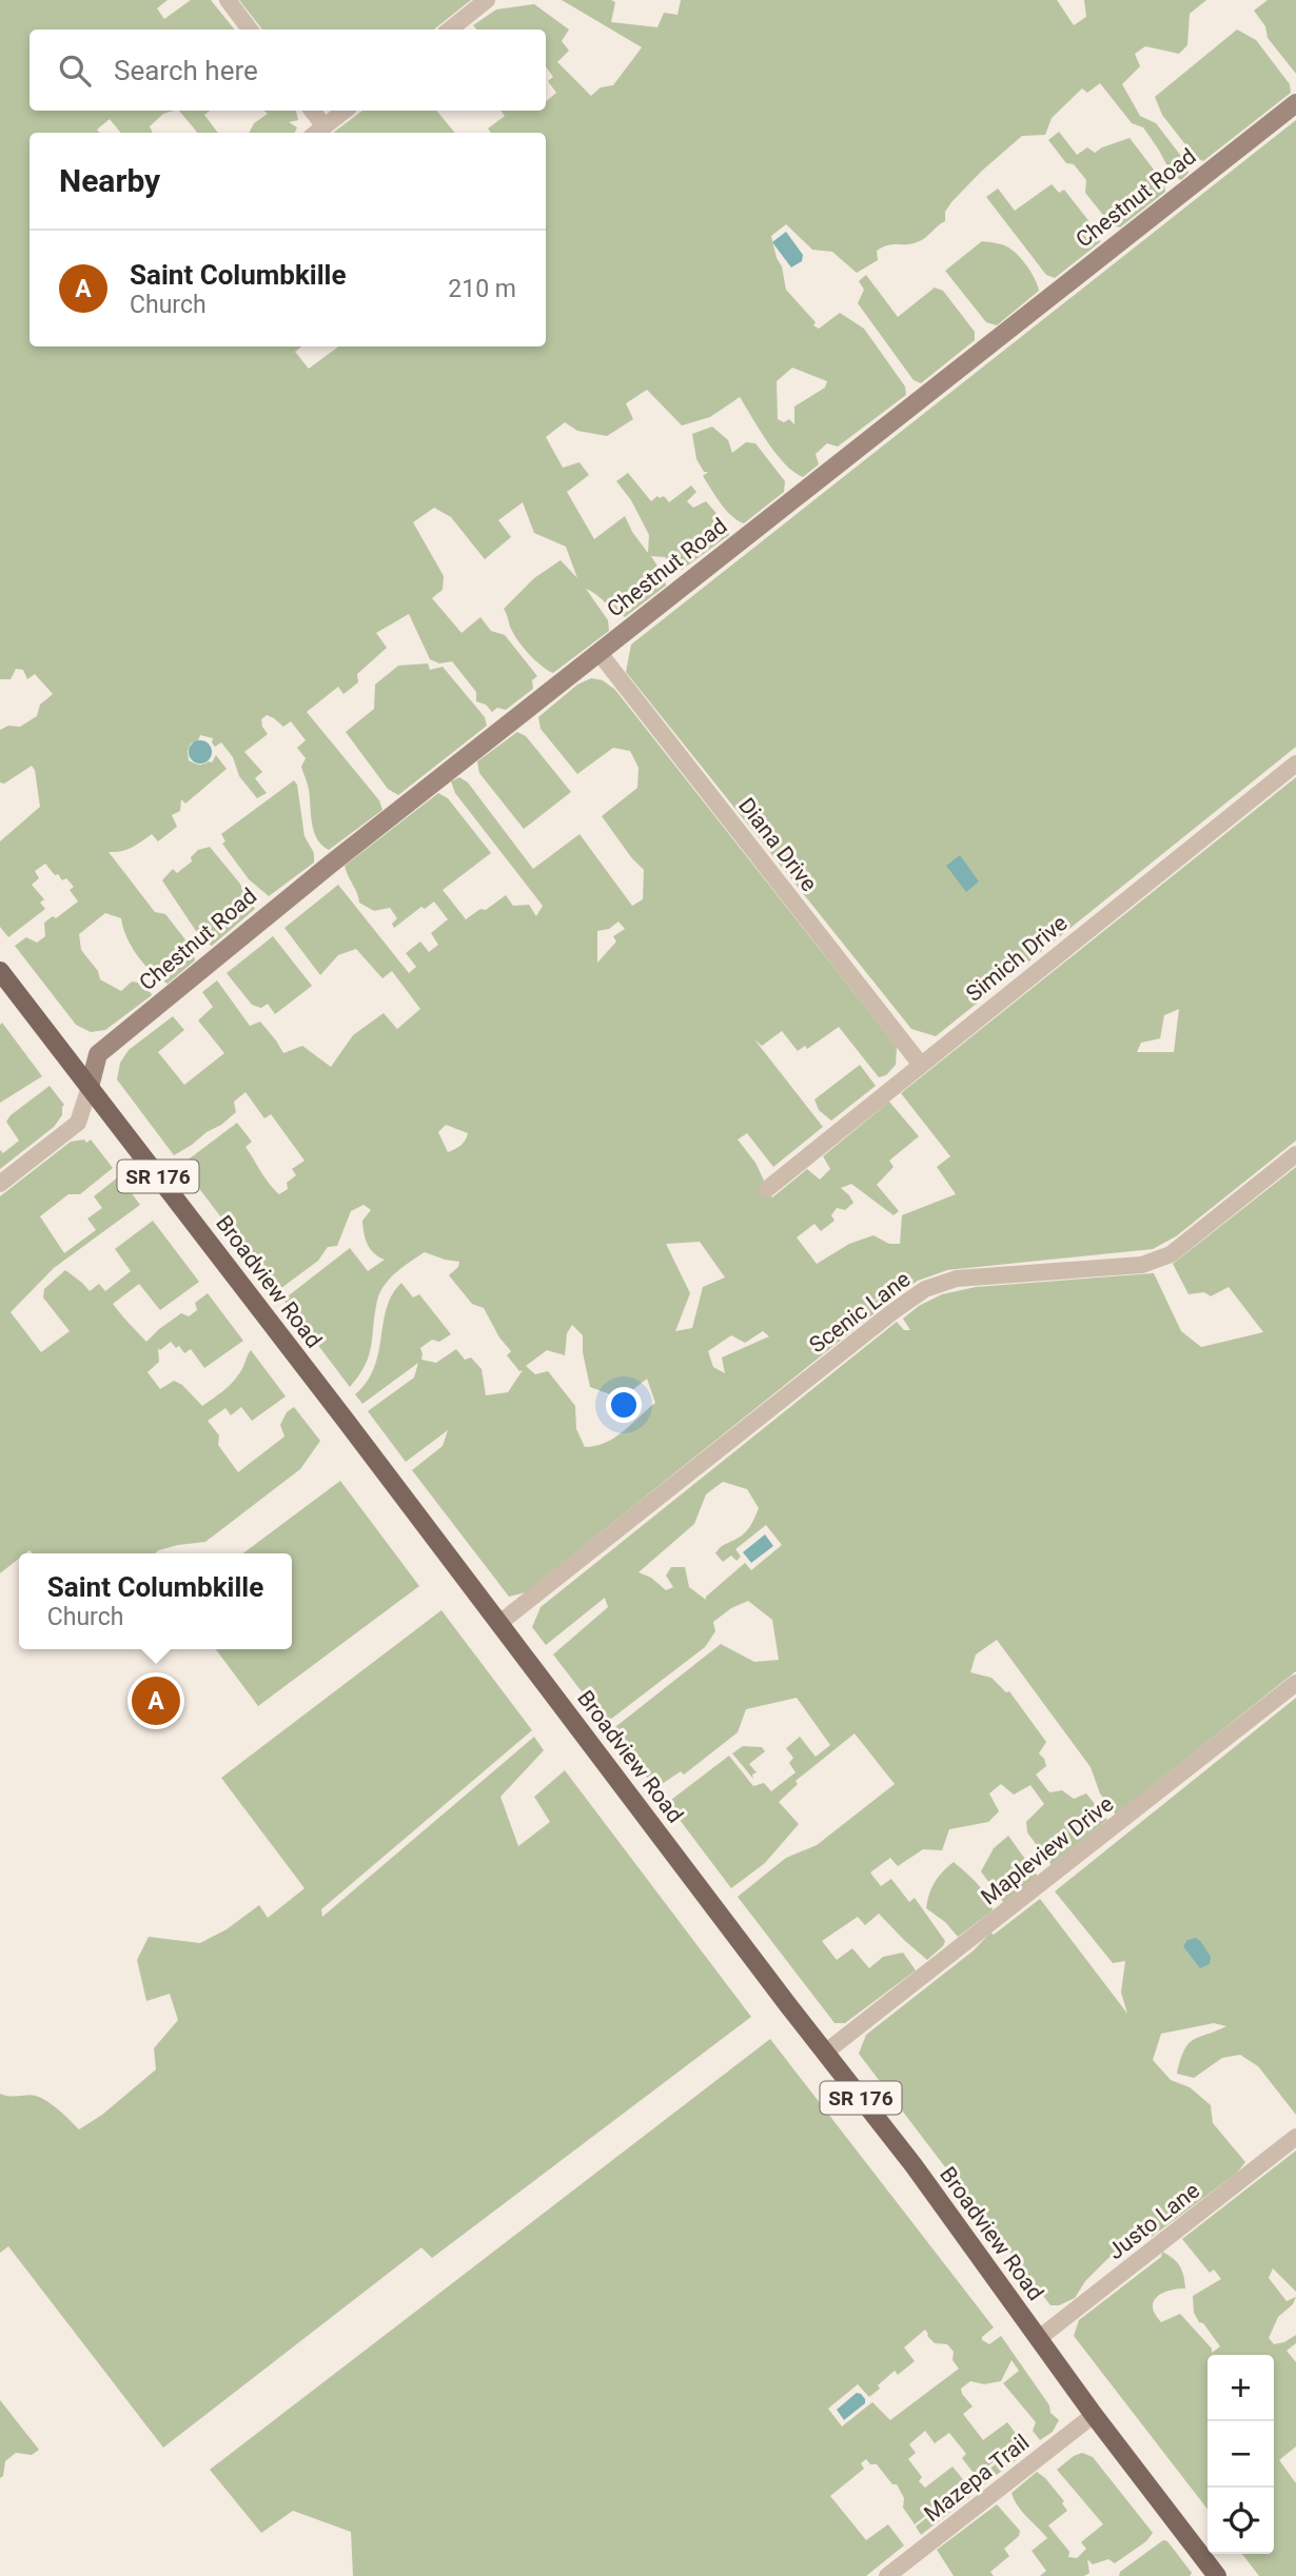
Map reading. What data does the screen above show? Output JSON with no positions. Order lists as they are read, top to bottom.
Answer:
{
  "streets": {
    "main road": ["SR 176", "Broadview Road"],
    "street": [
      "Chestnut Road",
      "Diana Drive",
      "Simich Drive",
      "Scenic Lane",
      "Mapleview Drive",
      "Justo Lane",
      "Mazepa Trail"
    ]
  },
  "crossings": [
    ["Chestnut Road", "Diana Drive"],
    ["Chestnut Road", "Broadview Road"],
    ["Diana Drive", "Simich Drive"],
    ["Broadview Road", "Scenic Lane"],
    ["Broadview Road", "Mapleview Drive"],
    ["Broadview Road", "Justo Lane"],
    ["Broadview Road", "Mazepa Trail"]
  ],
  "page": {
    "search": "Search here",
    "heading": "Nearby",
    "list": [
      {
        "mark": "A",
        "name": "Saint Columbkille",
        "note": "Church",
        "value": "210 m"
      }
    ],
    "popup": ["Saint Columbkille", "Church"],
    "pins": "A",
    "map_buttons": ["+", "−"]
  }
}
